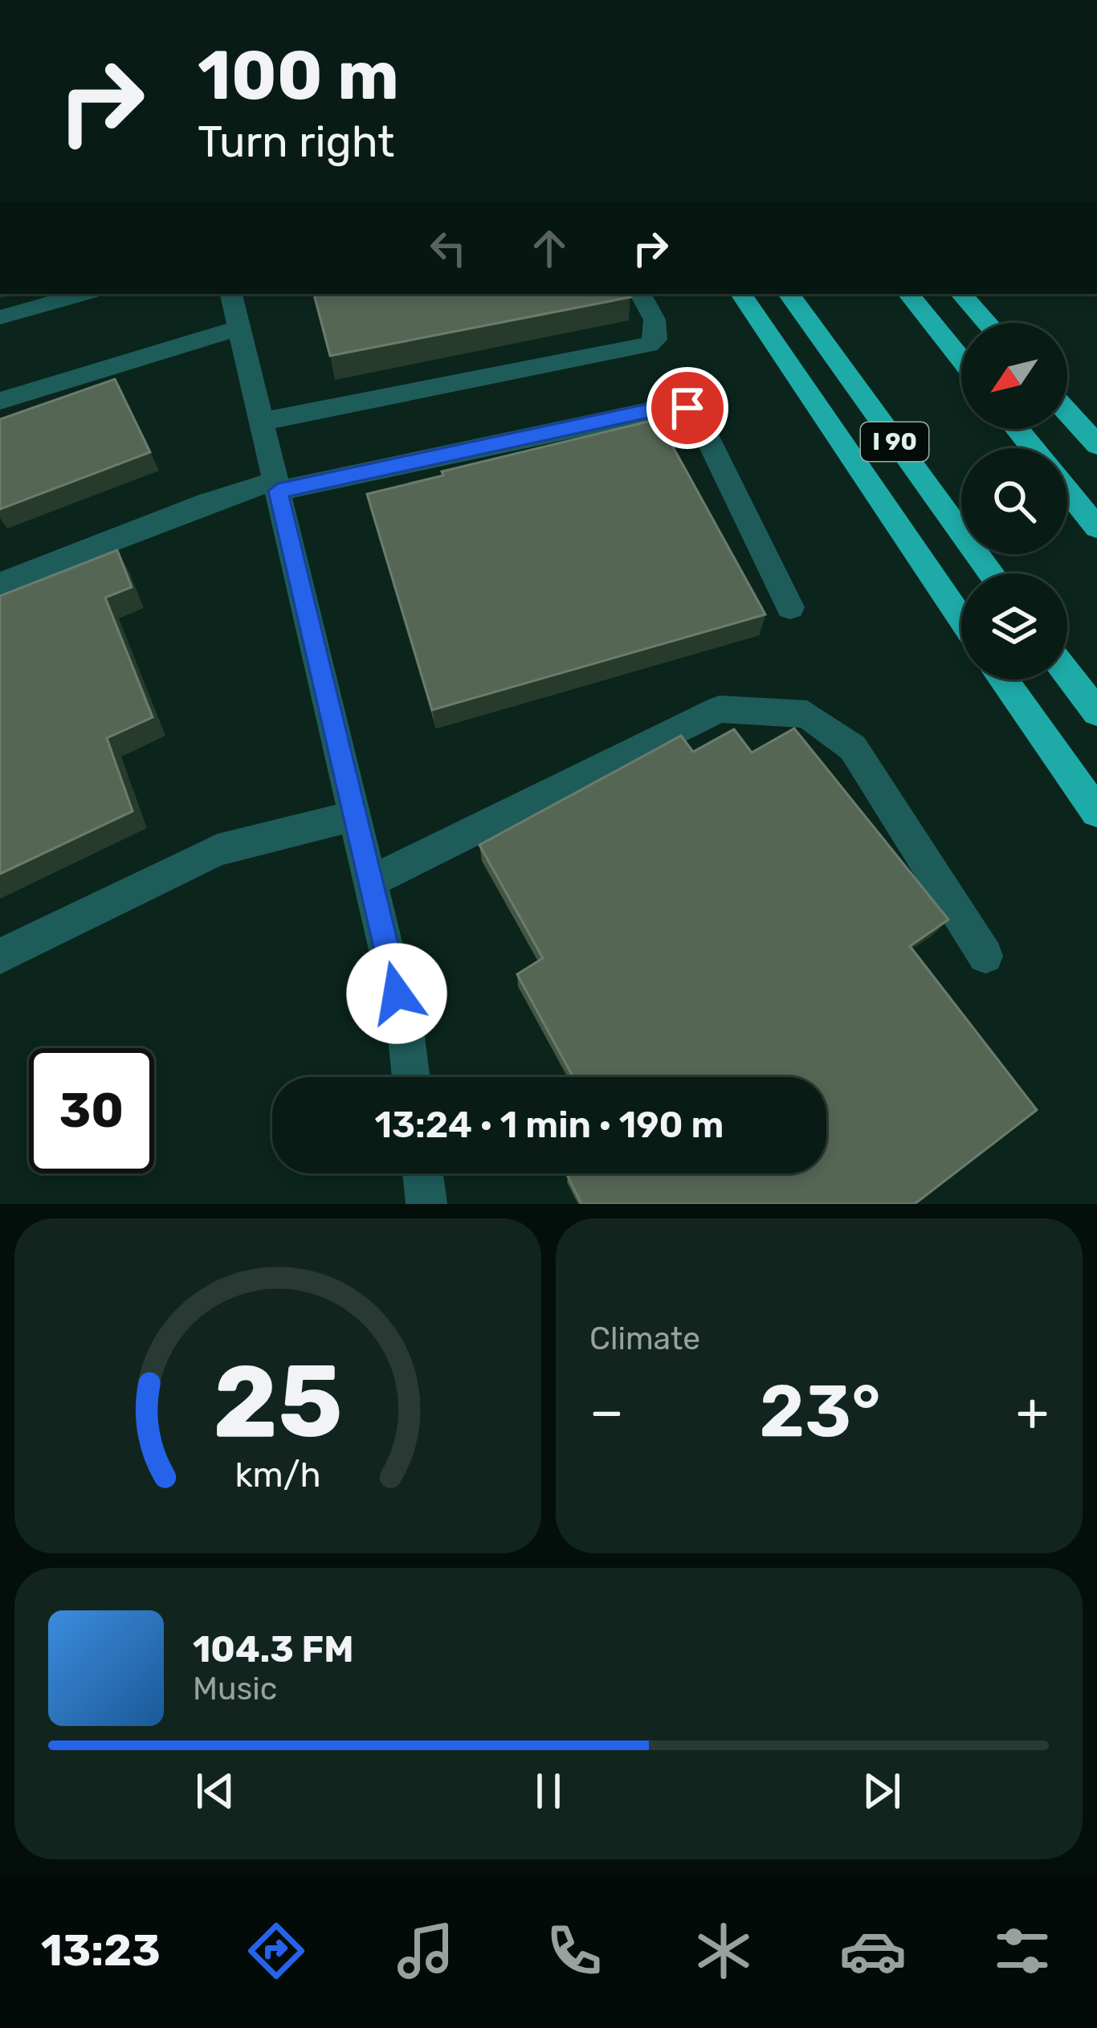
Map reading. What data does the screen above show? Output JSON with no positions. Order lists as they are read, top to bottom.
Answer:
{
  "streets": {
    "highway": ["I 90"]
  },
  "north": "bottom left",
  "page": {
    "turn": ["100 m", "Turn right"],
    "limit": "30",
    "trip": "13:24 · 1 min · 190 m",
    "tile": "Climate",
    "heat": ["−", "23°", "+"],
    "song": ["104.3 FM", "Music"],
    "tabs": "13:23",
    "gauge": ["25", "km/h"]
  }
}
